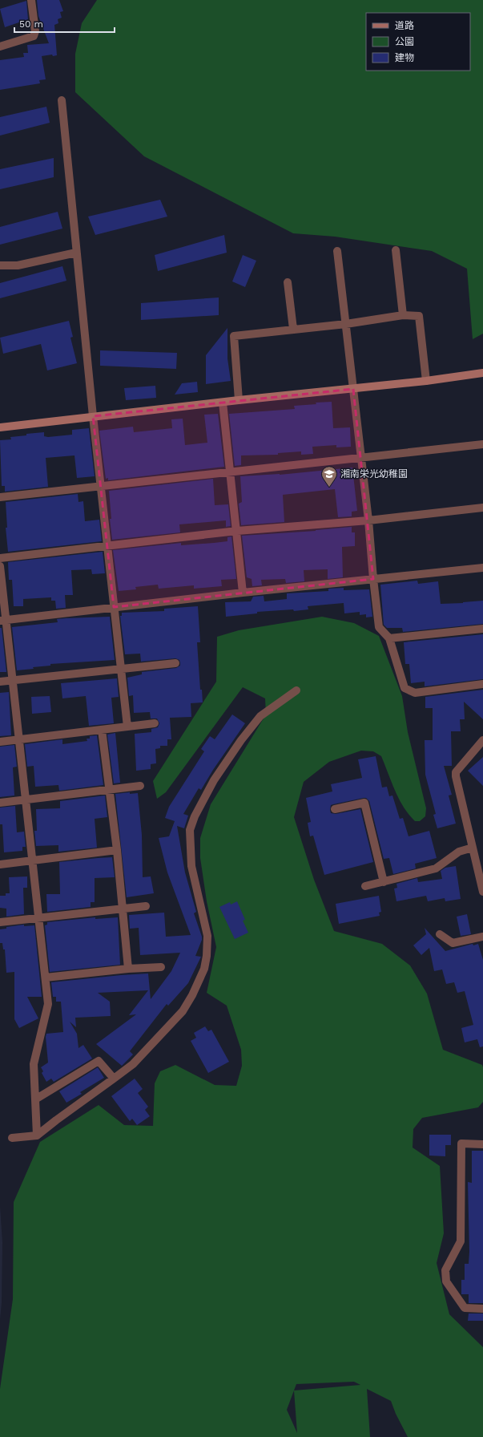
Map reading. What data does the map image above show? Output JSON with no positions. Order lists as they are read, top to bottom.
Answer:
{
  "places": {
    "school or university": ["湘南栄光幼稚園"]
  },
  "legend": ["道路", "公園", "建物"],
  "scale_bar": "50 m"
}
